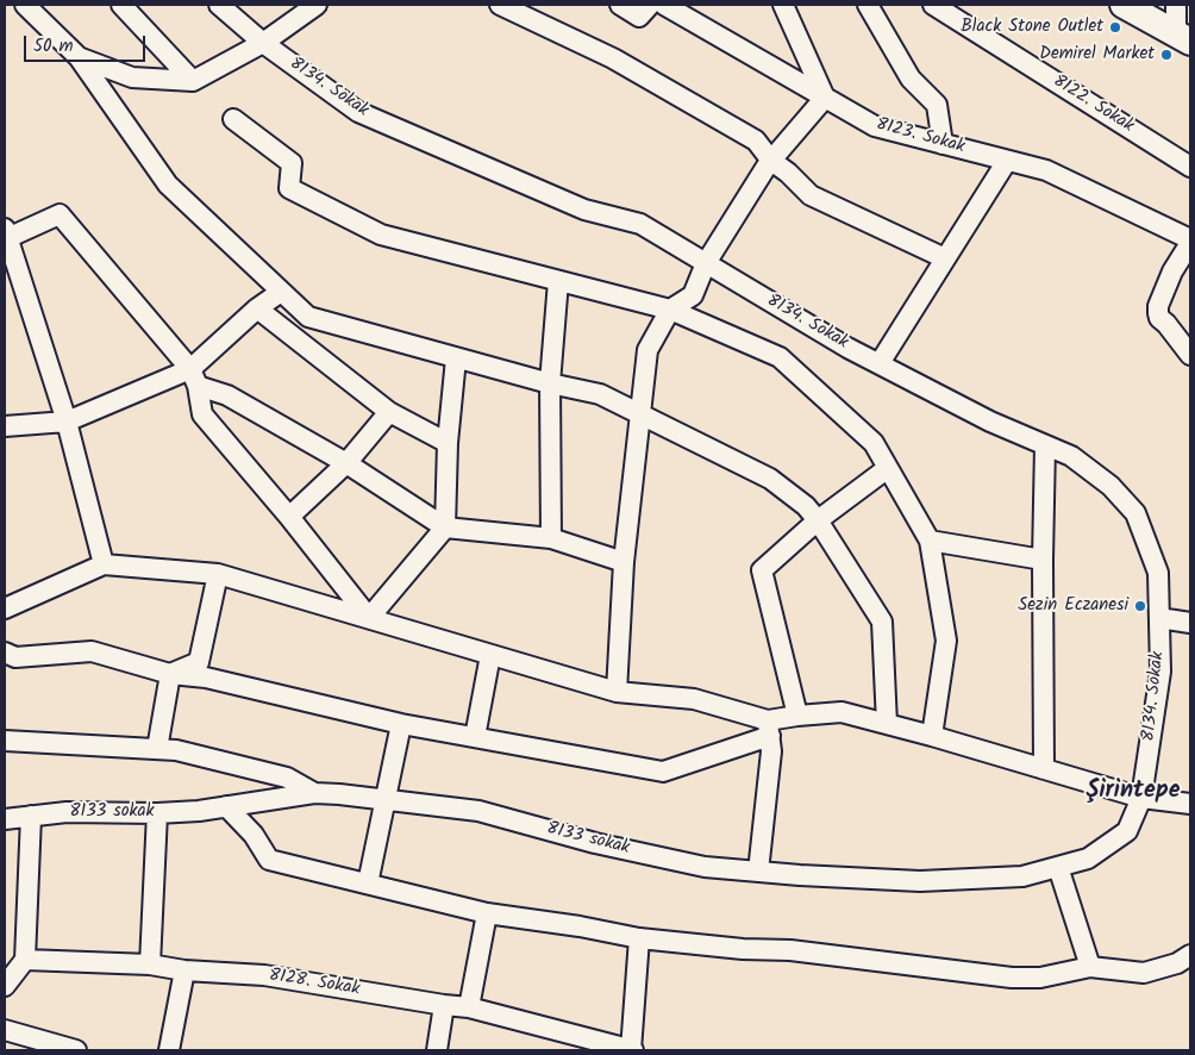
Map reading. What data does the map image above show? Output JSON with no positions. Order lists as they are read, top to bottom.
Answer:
{
  "streets": {
    "street": [
      "8134. Sokak",
      "8122. Sokak",
      "8123. Sokak",
      "8133 sokak",
      "8128. Sokak"
    ]
  },
  "crossings": [
    ["8134. Sokak", "8133 sokak"]
  ],
  "districts": ["Şirintepe"],
  "places": ["Black Stone Outlet", "Demirel Market", "Sezin Eczanesi"],
  "scale_bar": "50 m"
}
